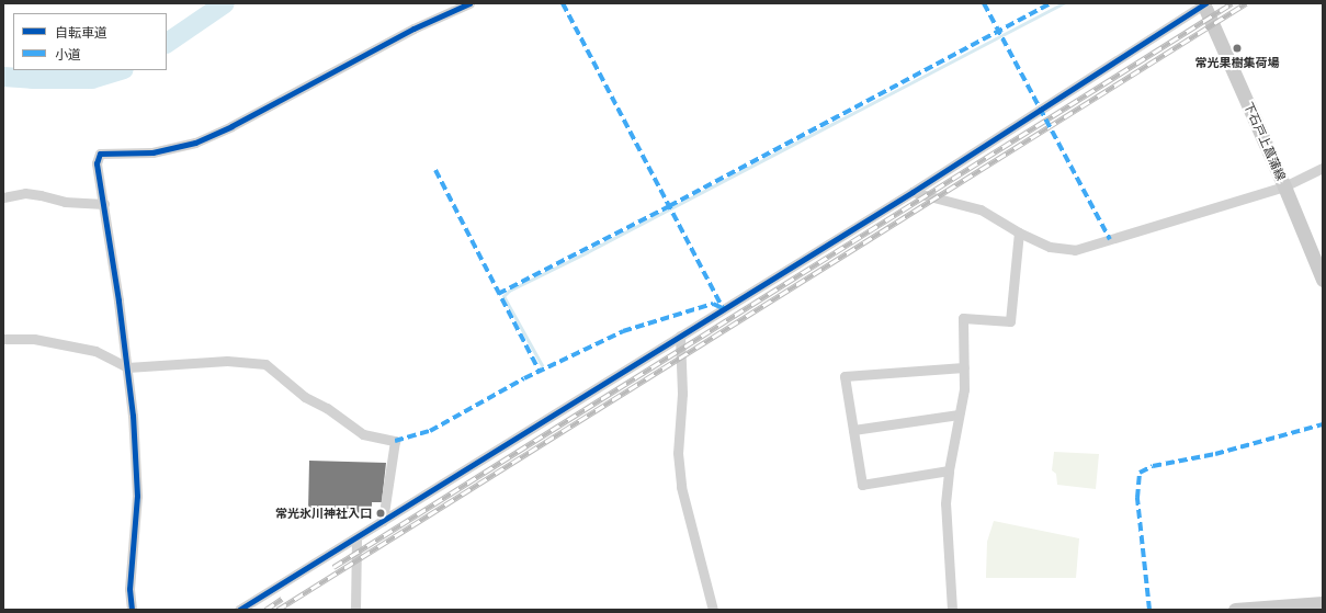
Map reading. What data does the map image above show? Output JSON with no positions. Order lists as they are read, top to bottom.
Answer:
{
  "streets": {
    "main road": ["下石戸上菖蒲線"]
  },
  "places": ["常光果樹集荷場", "常光氷川神社入口"],
  "legend": ["自転車道", "小道"]
}
